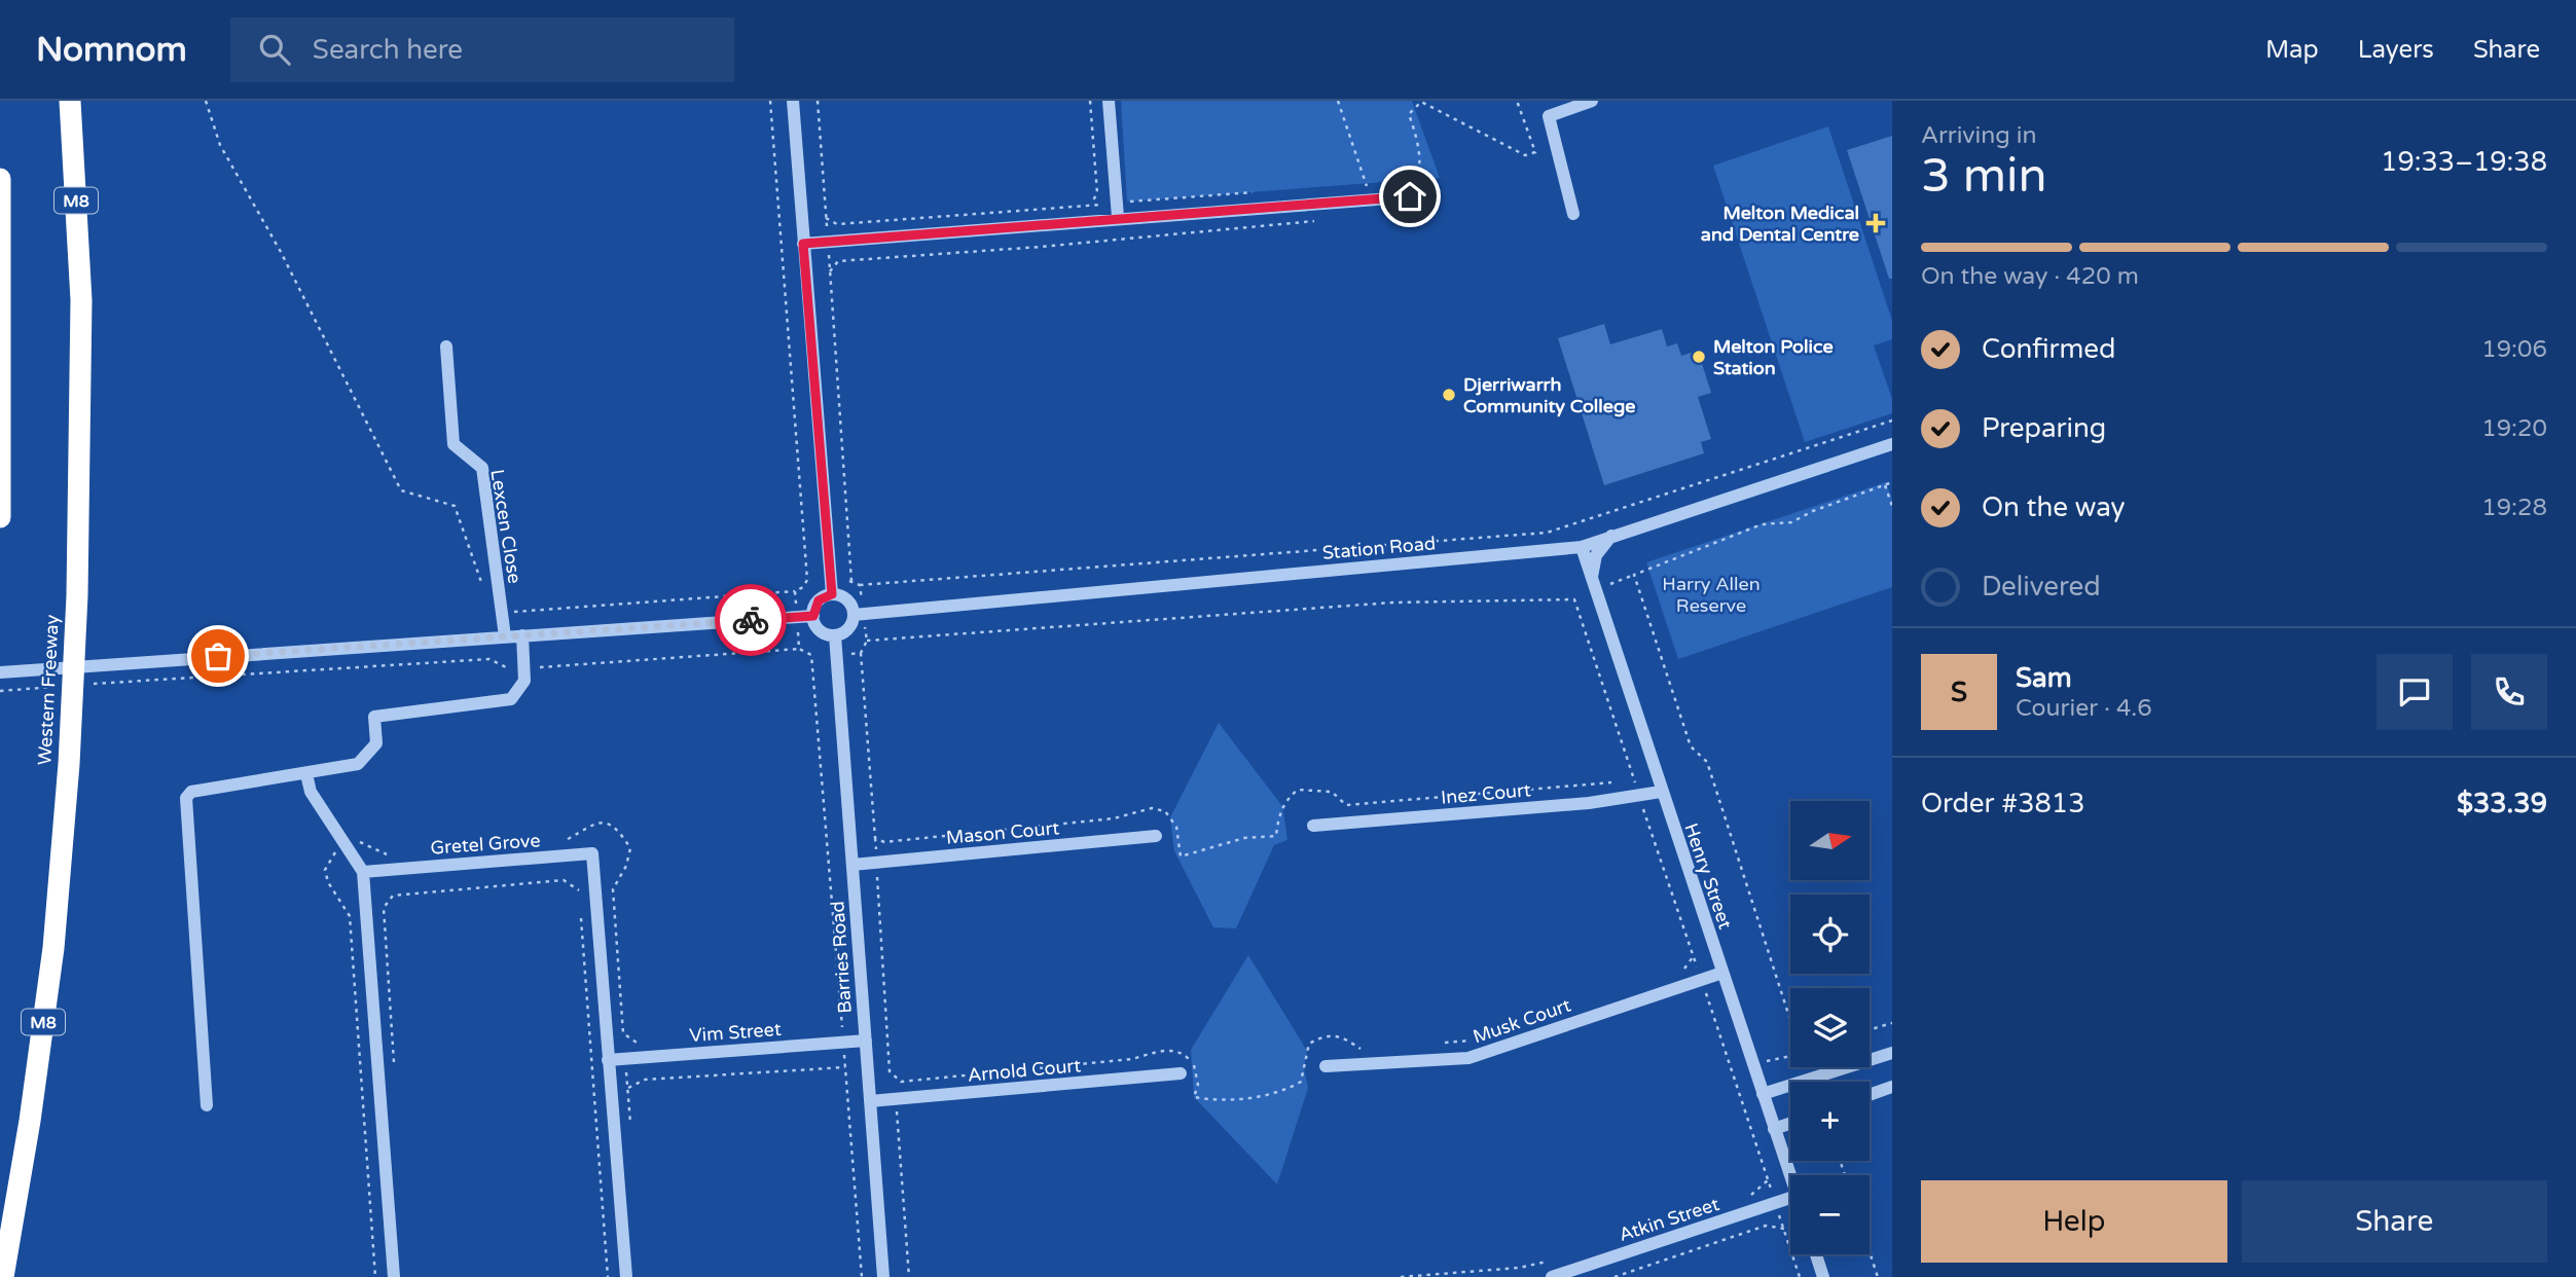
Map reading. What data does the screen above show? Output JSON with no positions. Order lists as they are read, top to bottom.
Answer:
{
  "streets": {
    "highway": ["M8", "Western Freeway"],
    "street": [
      "Lexcen Close",
      "Station Road",
      "Inez Court",
      "Mason Court",
      "Gretel Grove",
      "Henry Street",
      "Barries Road",
      "Musk Court",
      "Vim Street",
      "Arnold Court",
      "Atkin Street"
    ]
  },
  "crossings": [
    ["Station Road", "Henry Street"],
    ["Station Road", "Barries Road"],
    ["Inez Court", "Henry Street"],
    ["Mason Court", "Barries Road"],
    ["Gretel Grove", "Vim Street"],
    ["Henry Street", "Musk Court"],
    ["Barries Road", "Vim Street"],
    ["Barries Road", "Arnold Court"]
  ],
  "parks": ["Harry Allen Reserve"],
  "places": {
    "health": ["Melton Medical and Dental Centre"],
    "other": ["Melton Police Station", "Djerriwarrh Community College"]
  },
  "north": "right",
  "page": {
    "header": "Nomnom",
    "search": "Search here",
    "nav": ["Map", "Layers", "Share"],
    "heading": ["3 min", "Arriving in", "19:33–19:38"],
    "panel": [
      "Sam",
      "Courier · 4.6",
      "Order #3813",
      "$33.39"
    ],
    "bar": "On the way · 420 m",
    "list": [
      ["Confirmed", "19:06"],
      ["Preparing", "19:20"],
      ["On the way", "19:28"],
      "Delivered"
    ],
    "round": "S",
    "map_buttons": ["+", "−"],
    "buttons": ["Help", "Share"]
  }
}
